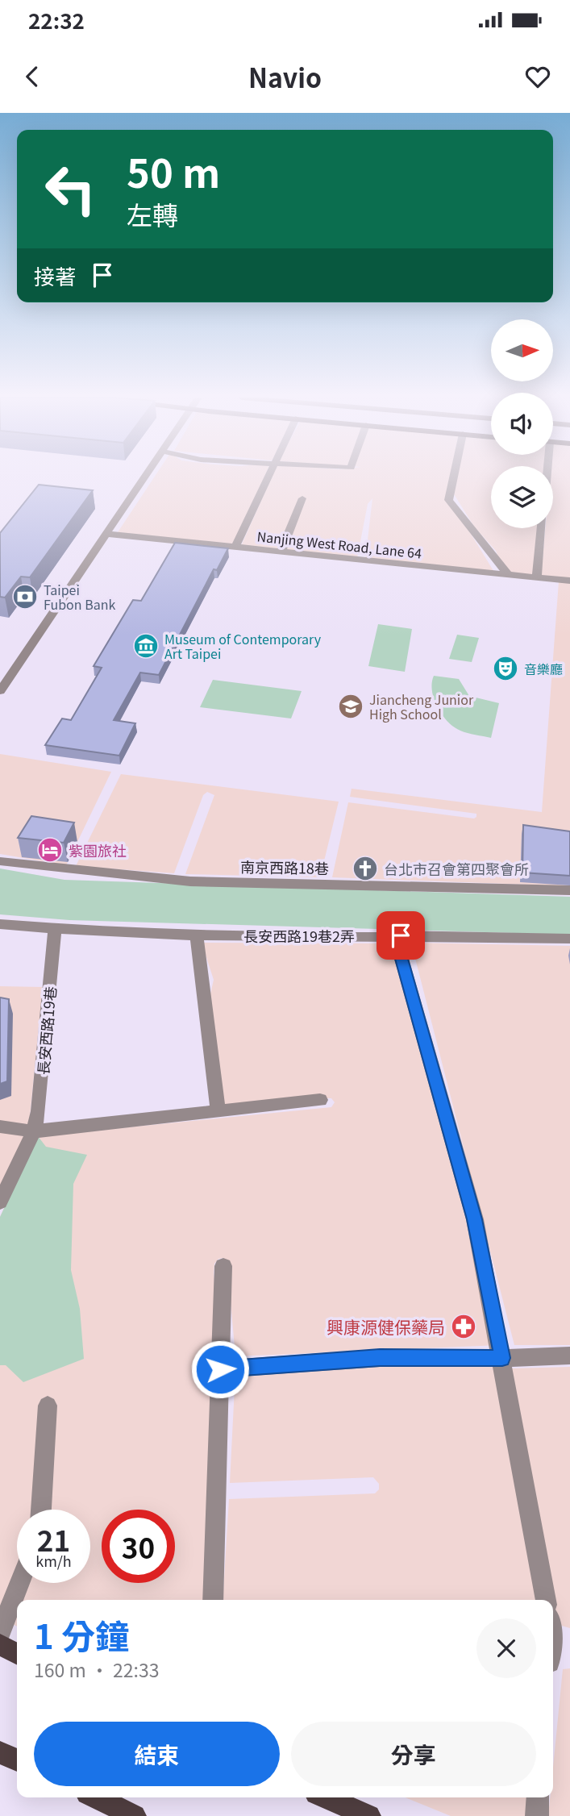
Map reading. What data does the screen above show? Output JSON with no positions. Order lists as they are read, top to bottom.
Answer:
{
  "streets": {
    "street": [
      "Nanjing West Road, Lane 64",
      "南京西路18巷",
      "長安西路19巷2弄",
      "長安西路19巷"
    ]
  },
  "crossings": [
    ["長安西路19巷2弄", "長安西路19巷"]
  ],
  "places": {
    "bank": ["Taipei Fubon Bank"],
    "museum": ["Museum of Contemporary Art Taipei"],
    "theatre": ["音樂廳"],
    "school or university": ["Jiancheng Junior High School"],
    "hotel": ["紫園旅社"],
    "church": ["台北市召會第四聚會所"],
    "pharmacy": ["興康源健保藥局"]
  },
  "north": "right",
  "page": {
    "status": "22:32",
    "header": "Navio",
    "turn": ["50 m", "左轉"],
    "then": "接著",
    "speed": "21 km/h",
    "limit": "30",
    "heading": ["1 分鐘", "160 m · 22:33"],
    "buttons": ["結束", "分享"]
  }
}
